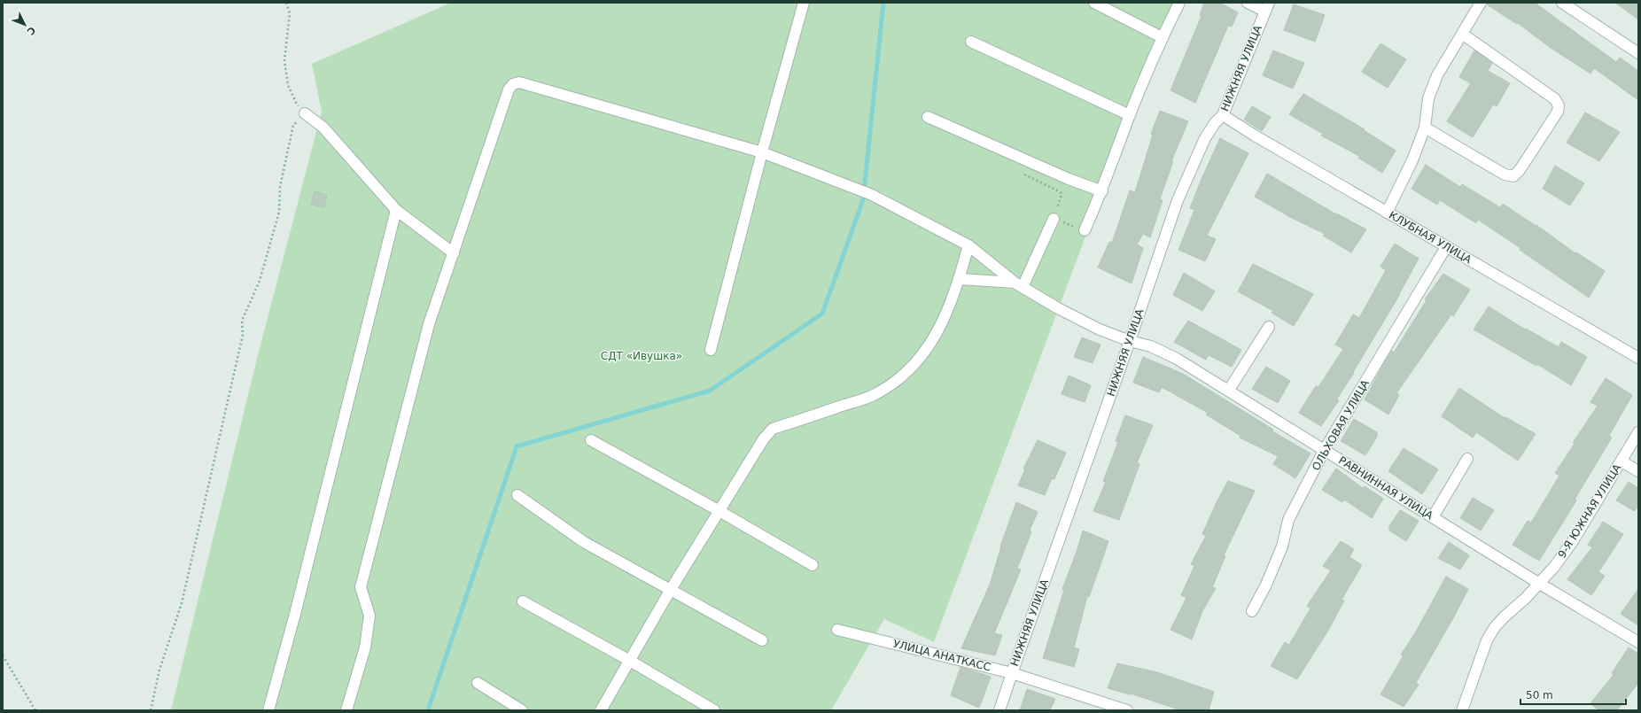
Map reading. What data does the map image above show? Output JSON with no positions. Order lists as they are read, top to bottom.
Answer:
{
  "streets": {
    "street": [
      "НИЖНЯЯ УЛИЦА",
      "КЛУБНАЯ УЛИЦА",
      "ОЛЬХОВАЯ УЛИЦА",
      "РАВНИННАЯ УЛИЦА",
      "9-Я ЮЖНАЯ УЛИЦА",
      "УЛИЦА АНАТКАСС"
    ]
  },
  "crossings": [
    ["НИЖНЯЯ УЛИЦА", "КЛУБНАЯ УЛИЦА"],
    ["НИЖНЯЯ УЛИЦА", "РАВНИННАЯ УЛИЦА"],
    ["НИЖНЯЯ УЛИЦА", "УЛИЦА АНАТКАСС"],
    ["КЛУБНАЯ УЛИЦА", "ОЛЬХОВАЯ УЛИЦА"],
    ["ОЛЬХОВАЯ УЛИЦА", "РАВНИННАЯ УЛИЦА"],
    ["РАВНИННАЯ УЛИЦА", "9-Я ЮЖНАЯ УЛИЦА"]
  ],
  "parks": ["СДТ «Ивушка»"],
  "scale_bar": "50 m",
  "north": "bottom right"
}
